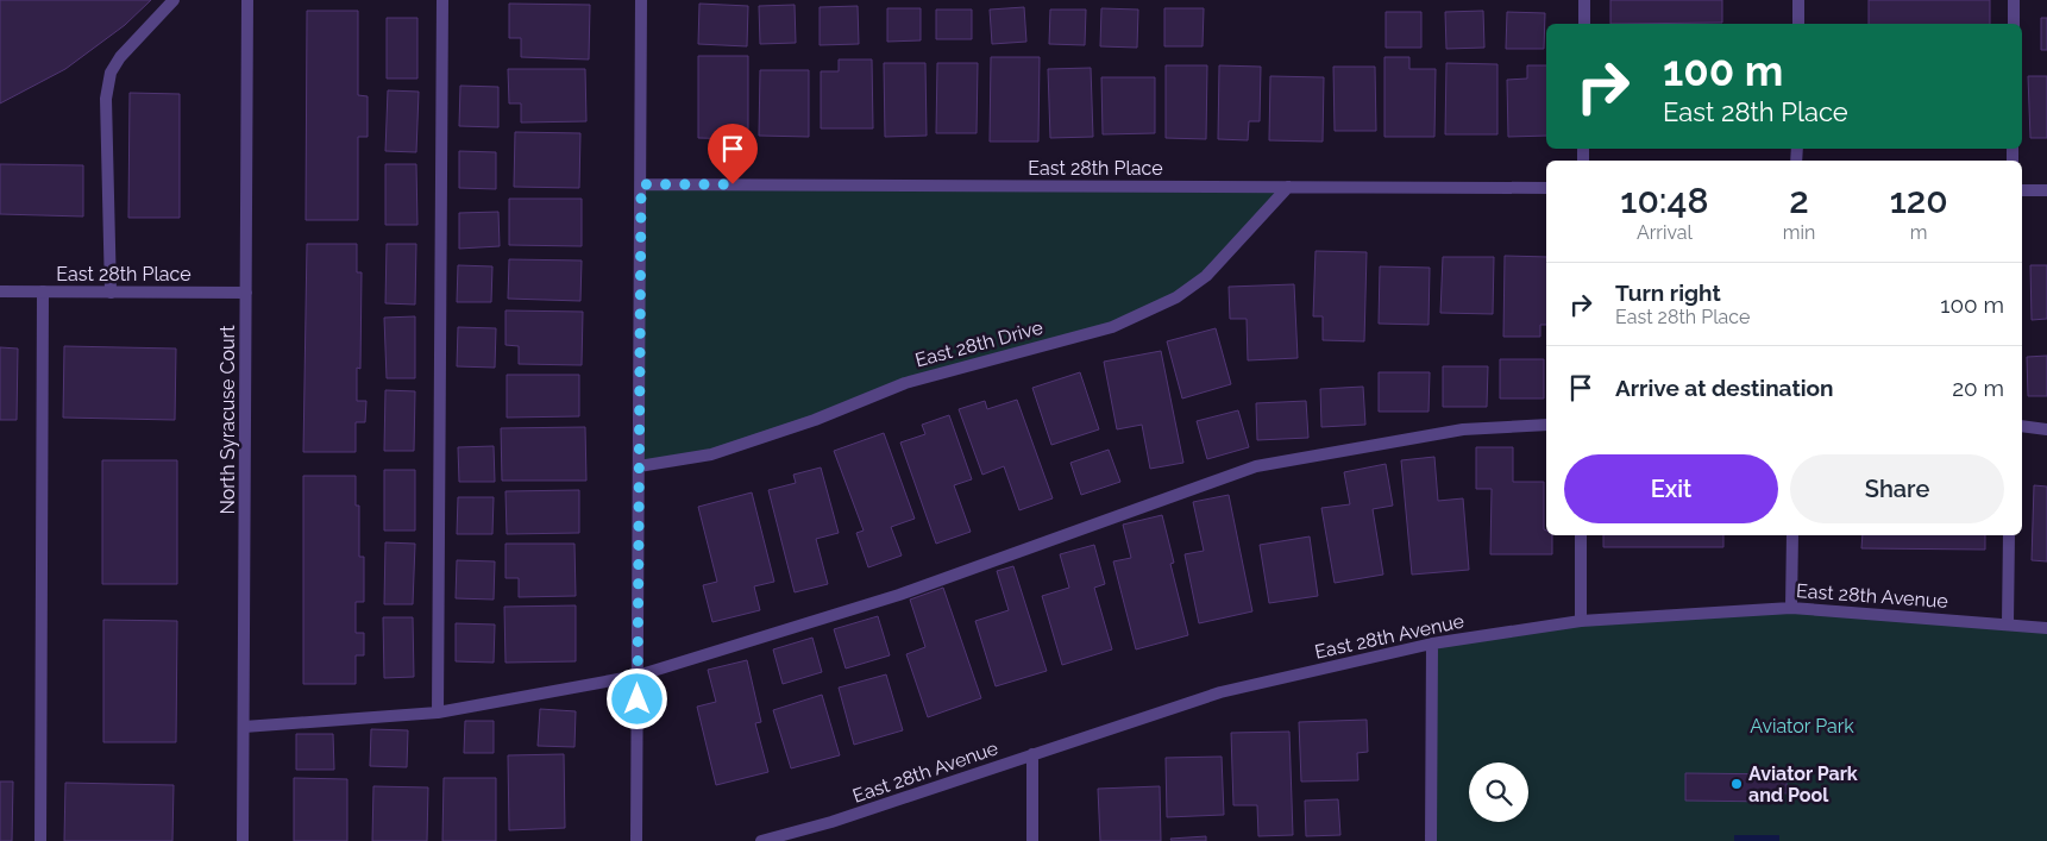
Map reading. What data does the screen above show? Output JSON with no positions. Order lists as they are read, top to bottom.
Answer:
{
  "streets": {
    "street": [
      "East 28th Place",
      "East 28th Drive",
      "North Syracuse Court",
      "East 28th Avenue"
    ]
  },
  "crossings": [
    ["East 28th Place", "East 28th Drive"],
    ["East 28th Place", "North Syracuse Court"]
  ],
  "parks": ["Aviator Park"],
  "places": ["Aviator Park and Pool"],
  "page": {
    "turn": ["100 m", "East 28th Place"],
    "eta": [
      "10:48",
      "Arrival",
      "2",
      "min",
      "120",
      "m"
    ],
    "list": [
      {
        "name": "Turn right",
        "note": "East 28th Place",
        "value": "100 m"
      },
      {
        "name": "Arrive at destination",
        "value": "20 m"
      }
    ],
    "buttons": ["Exit", "Share"]
  }
}
